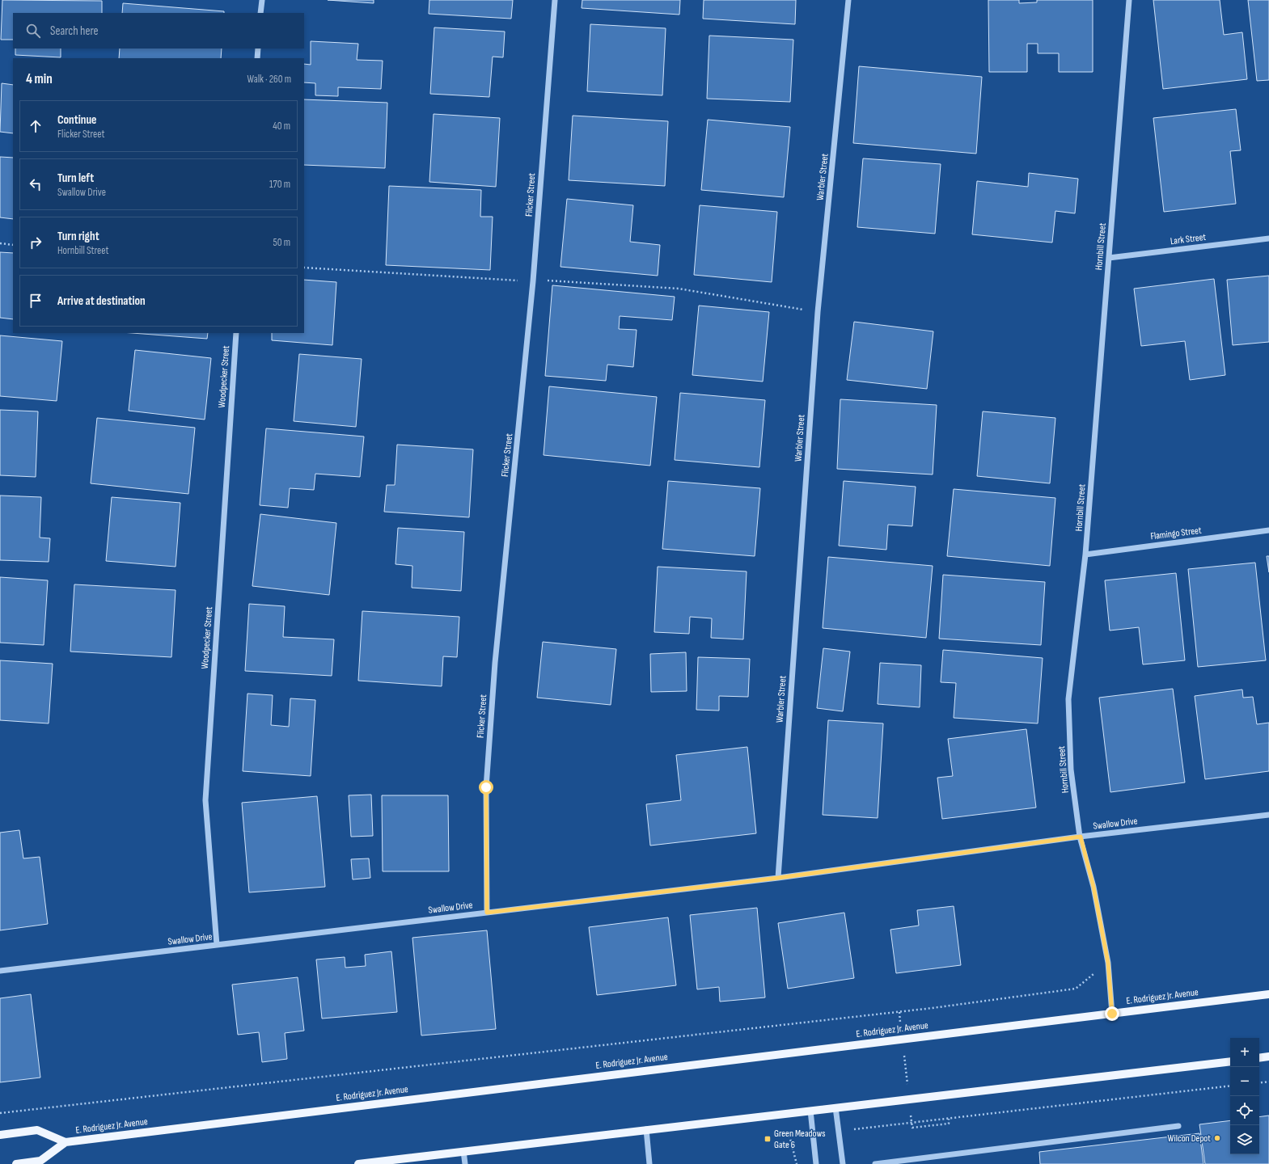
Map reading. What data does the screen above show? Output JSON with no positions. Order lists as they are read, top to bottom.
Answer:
{
  "streets": {
    "main road": ["E. Rodriguez Jr. Avenue"],
    "street": [
      "Warbler Street",
      "Flicker Street",
      "Lark Street",
      "Hornbill Street",
      "Woodpecker Street",
      "Flamingo Street",
      "Swallow Drive"
    ]
  },
  "crossings": [
    ["Warbler Street", "Swallow Drive"],
    ["Flicker Street", "Swallow Drive"],
    ["Lark Street", "Hornbill Street"],
    ["Hornbill Street", "Flamingo Street"],
    ["Hornbill Street", "Swallow Drive"],
    ["Hornbill Street", "E. Rodriguez Jr. Avenue"],
    ["Woodpecker Street", "Swallow Drive"]
  ],
  "places": {
    "other": ["Wilcon Depot"],
    "transit": ["Green Meadows Gate 6"]
  },
  "page": {
    "search": "Search here",
    "heading": ["4 min", "Walk · 260 m"],
    "list": [
      ["Continue", "Flicker Street", "40 m"],
      ["Turn left", "Swallow Drive", "170 m"],
      ["Turn right", "Hornbill Street", "50 m"],
      "Arrive at destination"
    ],
    "map_buttons": ["+", "−"]
  }
}
